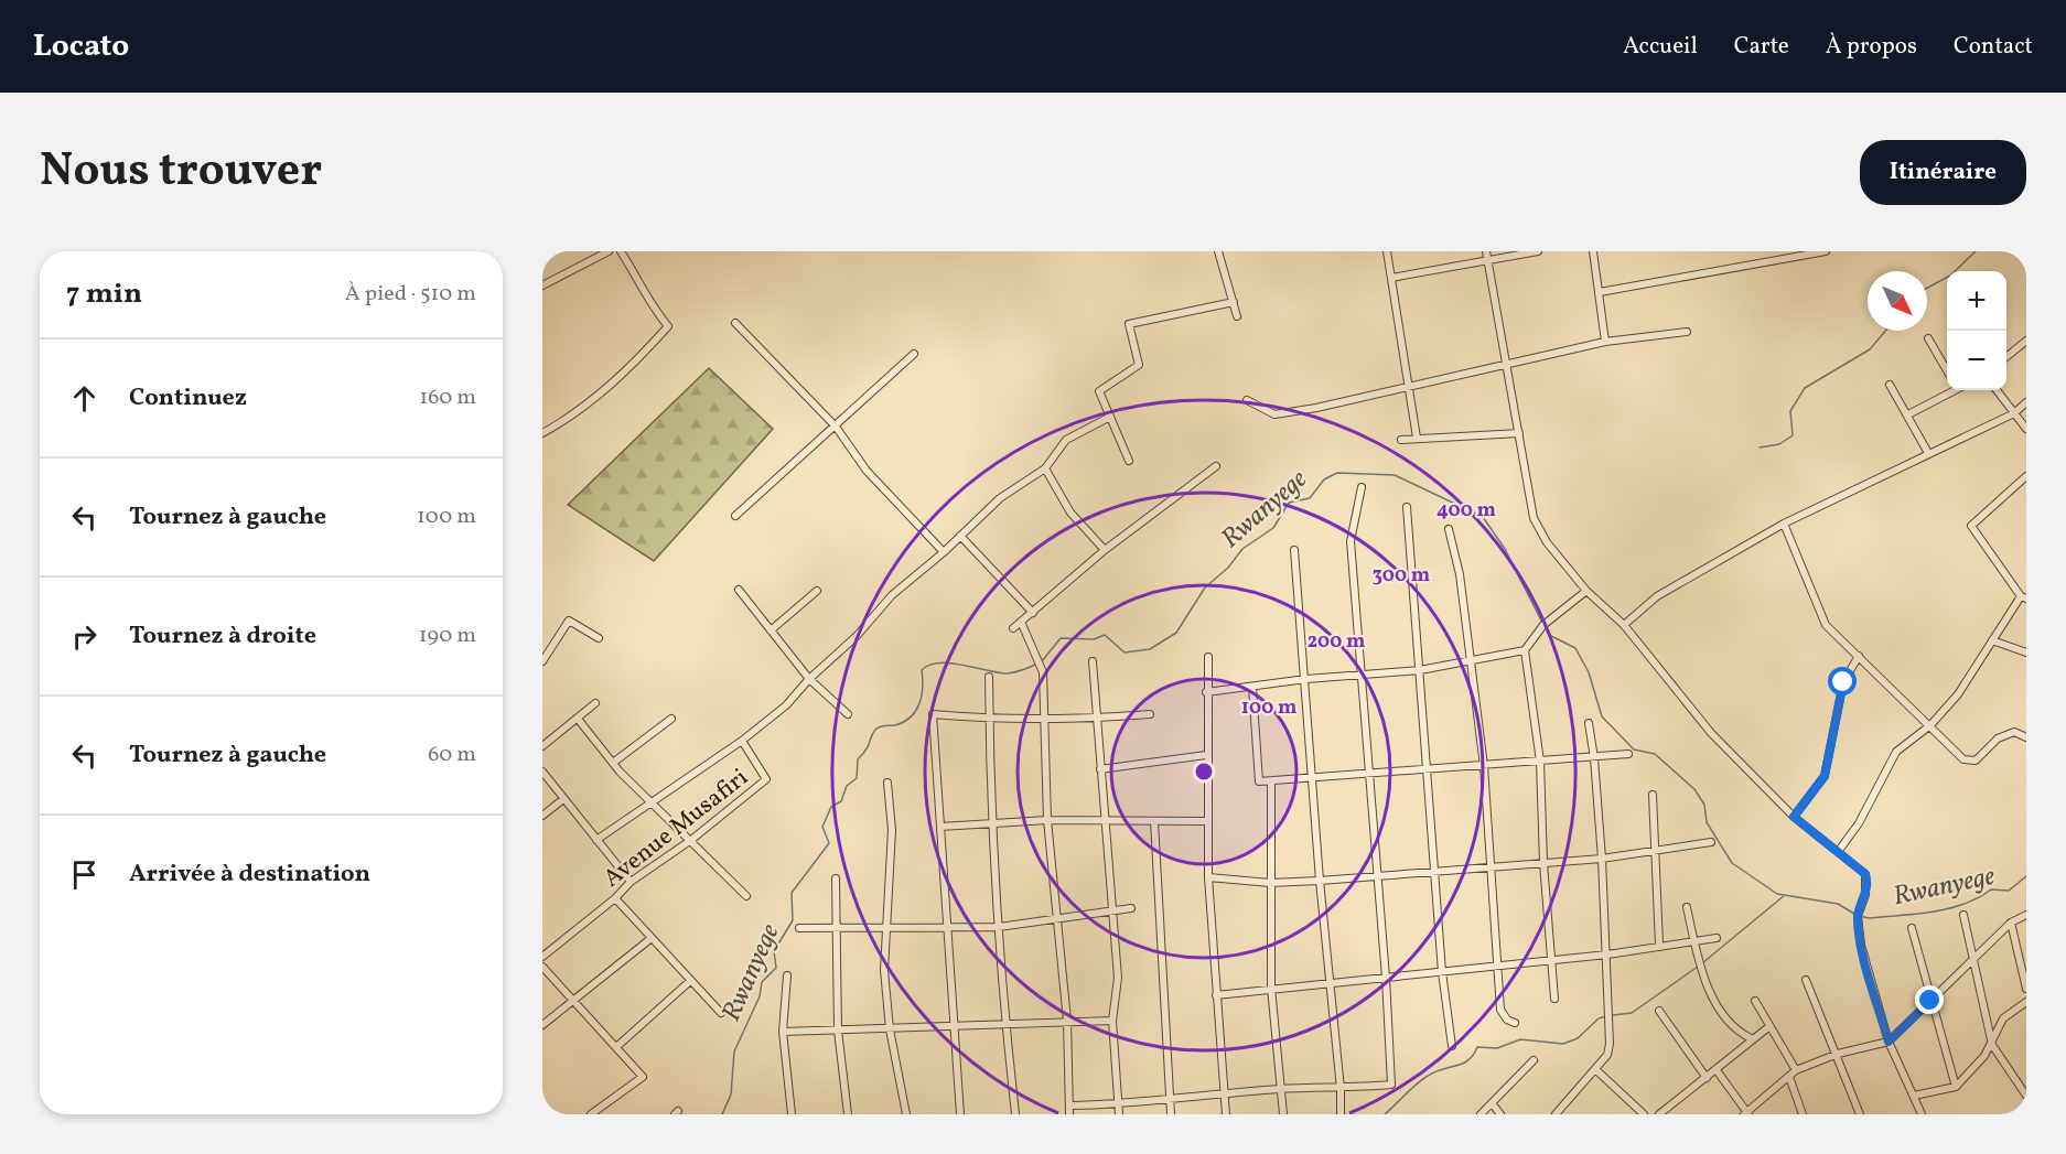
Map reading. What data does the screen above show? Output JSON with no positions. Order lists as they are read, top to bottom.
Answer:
{
  "streets": {
    "street": ["Avenue Musafiri"]
  },
  "water": ["Rwanyege"],
  "north": "bottom right",
  "page": {
    "header": "Locato",
    "nav": [
      "Accueil",
      "Carte",
      "À propos",
      "Contact"
    ],
    "title": "Nous trouver",
    "buttons": "Itinéraire",
    "heading": ["7 min", "À pied · 510 m"],
    "map_buttons": ["+", "−"],
    "list": [
      ["Continuez", "160 m"],
      ["Tournez à gauche", "100 m"],
      ["Tournez à droite", "190 m"],
      ["Tournez à gauche", "60 m"],
      "Arrivée à destination"
    ]
  },
  "rings": [
    "400 m",
    "300 m",
    "200 m",
    "100 m"
  ]
}
